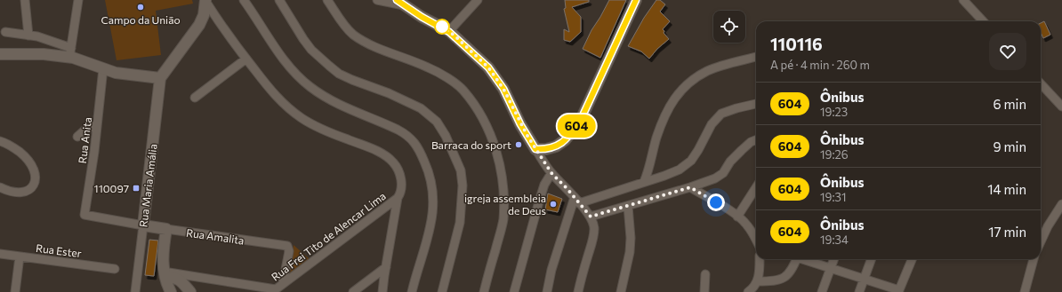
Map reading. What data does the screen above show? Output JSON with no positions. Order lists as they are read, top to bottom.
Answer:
{
  "streets": {
    "street": [
      "Rua Anita",
      "Rua Maria Amália",
      "Rua Amalita",
      "Rua Frei Tito de Alencar Lima",
      "Rua Ester"
    ]
  },
  "crossings": [
    ["Rua Anita", "Rua Maria Amália"],
    ["Rua Anita", "Rua Amalita"],
    ["Rua Maria Amália", "Rua Amalita"],
    ["Rua Amalita", "Rua Frei Tito de Alencar Lima"]
  ],
  "places": {
    "other": ["Campo da União", "Barraca do sport", "igreja assembleia de Deus"],
    "transit": ["110097"]
  },
  "lines": ["bus line 604"],
  "page": {
    "on_map": "604",
    "heading": ["110116", "A pé · 4 min · 260 m"],
    "list": [
      {
        "mark": "604",
        "name": "Ônibus",
        "note": "19:23",
        "value": "6 min"
      },
      {
        "mark": "604",
        "name": "Ônibus",
        "note": "19:26",
        "value": "9 min"
      },
      {
        "mark": "604",
        "name": "Ônibus",
        "note": "19:31",
        "value": "14 min"
      },
      {
        "mark": "604",
        "name": "Ônibus",
        "note": "19:34",
        "value": "17 min"
      }
    ]
  }
}
